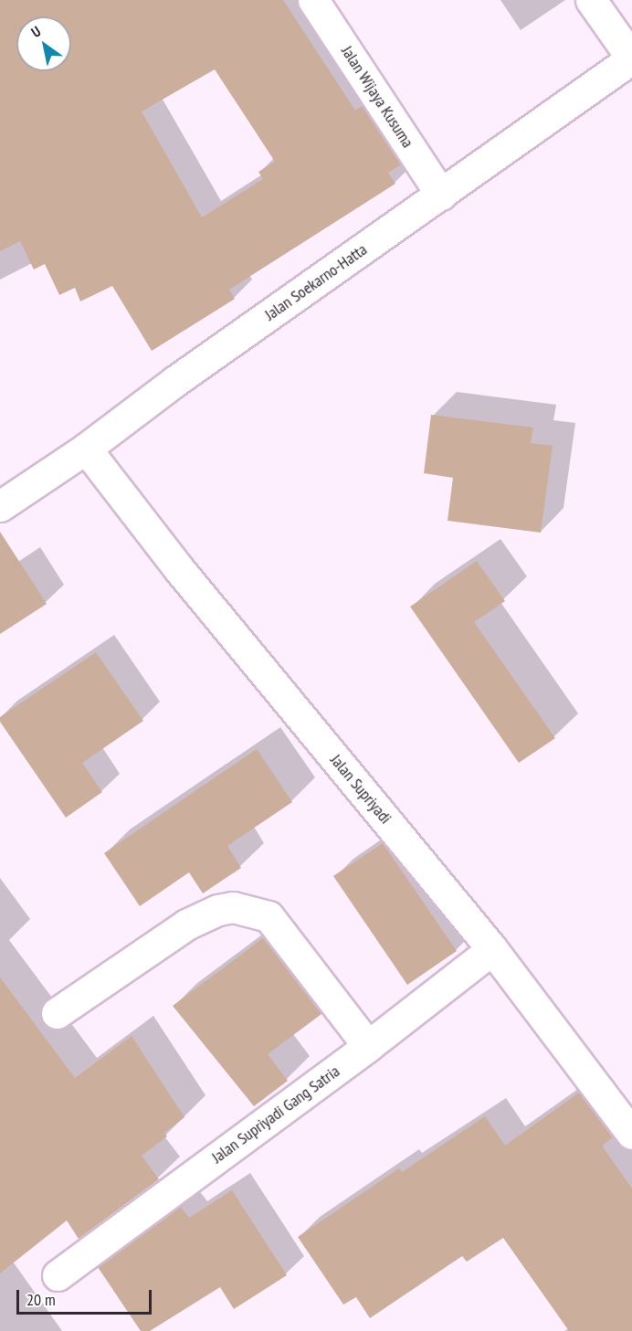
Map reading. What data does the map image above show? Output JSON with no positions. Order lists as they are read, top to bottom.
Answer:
{
  "streets": {
    "street": [
      "Jalan Wijaya Kusuma",
      "Jalan Soekarno-Hatta",
      "Jalan Supriyadi",
      "Jalan Supriyadi Gang Satria"
    ]
  },
  "crossings": [
    ["Jalan Wijaya Kusuma", "Jalan Soekarno-Hatta"],
    ["Jalan Soekarno-Hatta", "Jalan Supriyadi"],
    ["Jalan Supriyadi", "Jalan Supriyadi Gang Satria"]
  ],
  "scale_bar": "20 m",
  "north": "top left"
}
